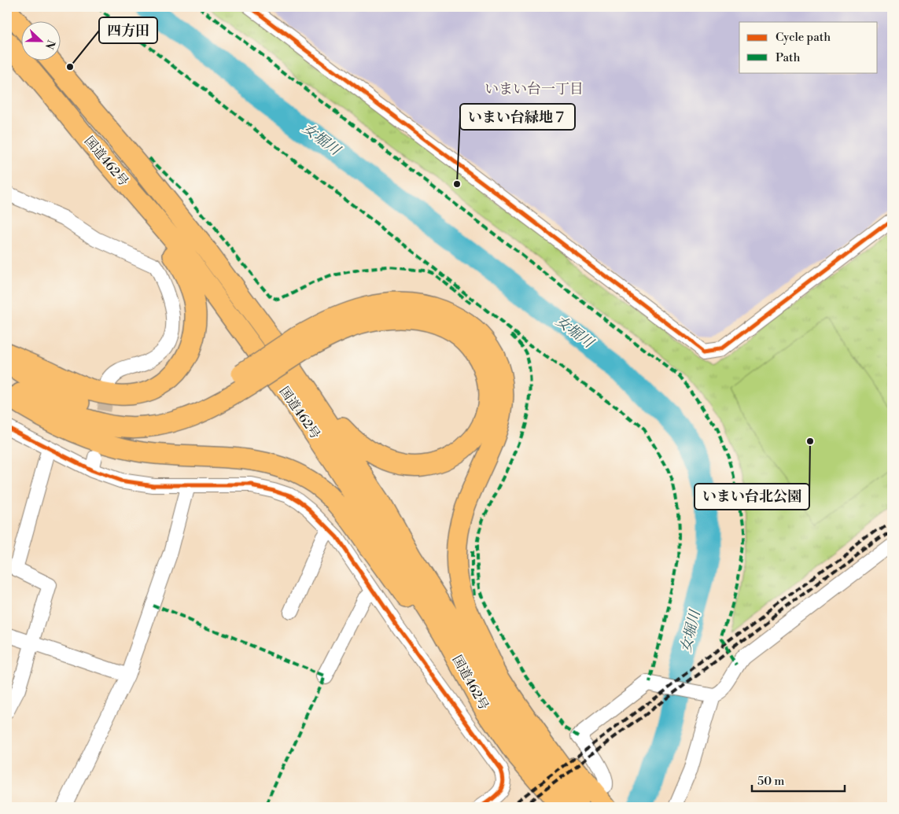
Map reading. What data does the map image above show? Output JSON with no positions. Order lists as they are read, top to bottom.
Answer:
{
  "streets": {
    "highway": ["国道462号"]
  },
  "districts": ["いまい台一丁目"],
  "water": ["女堀川"],
  "places": ["四方田", "いまい台緑地７", "いまい台北公園"],
  "legend": ["Cycle path", "Path"],
  "scale_bar": "50 m",
  "north": "right"
}
